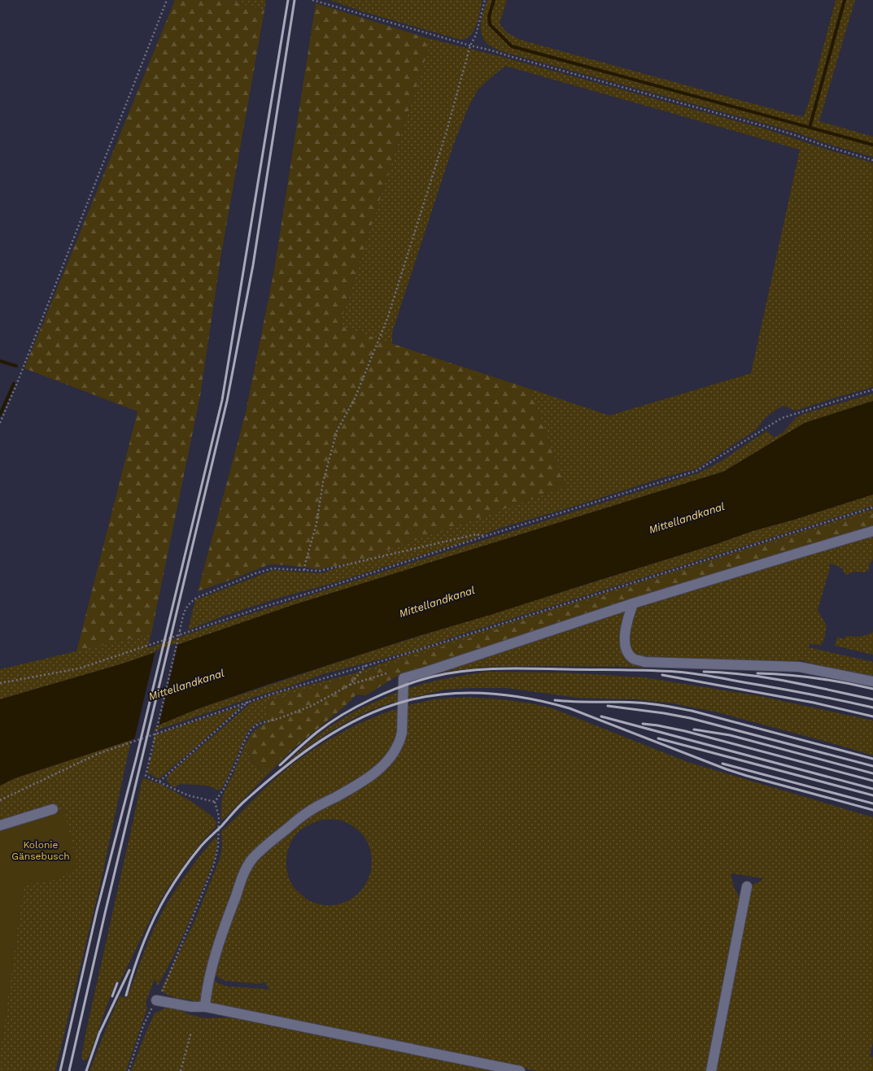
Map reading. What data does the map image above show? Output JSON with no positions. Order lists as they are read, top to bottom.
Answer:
{
  "water": ["Mittellandkanal"],
  "parks": ["Kolonie Gänsebusch"]
}
